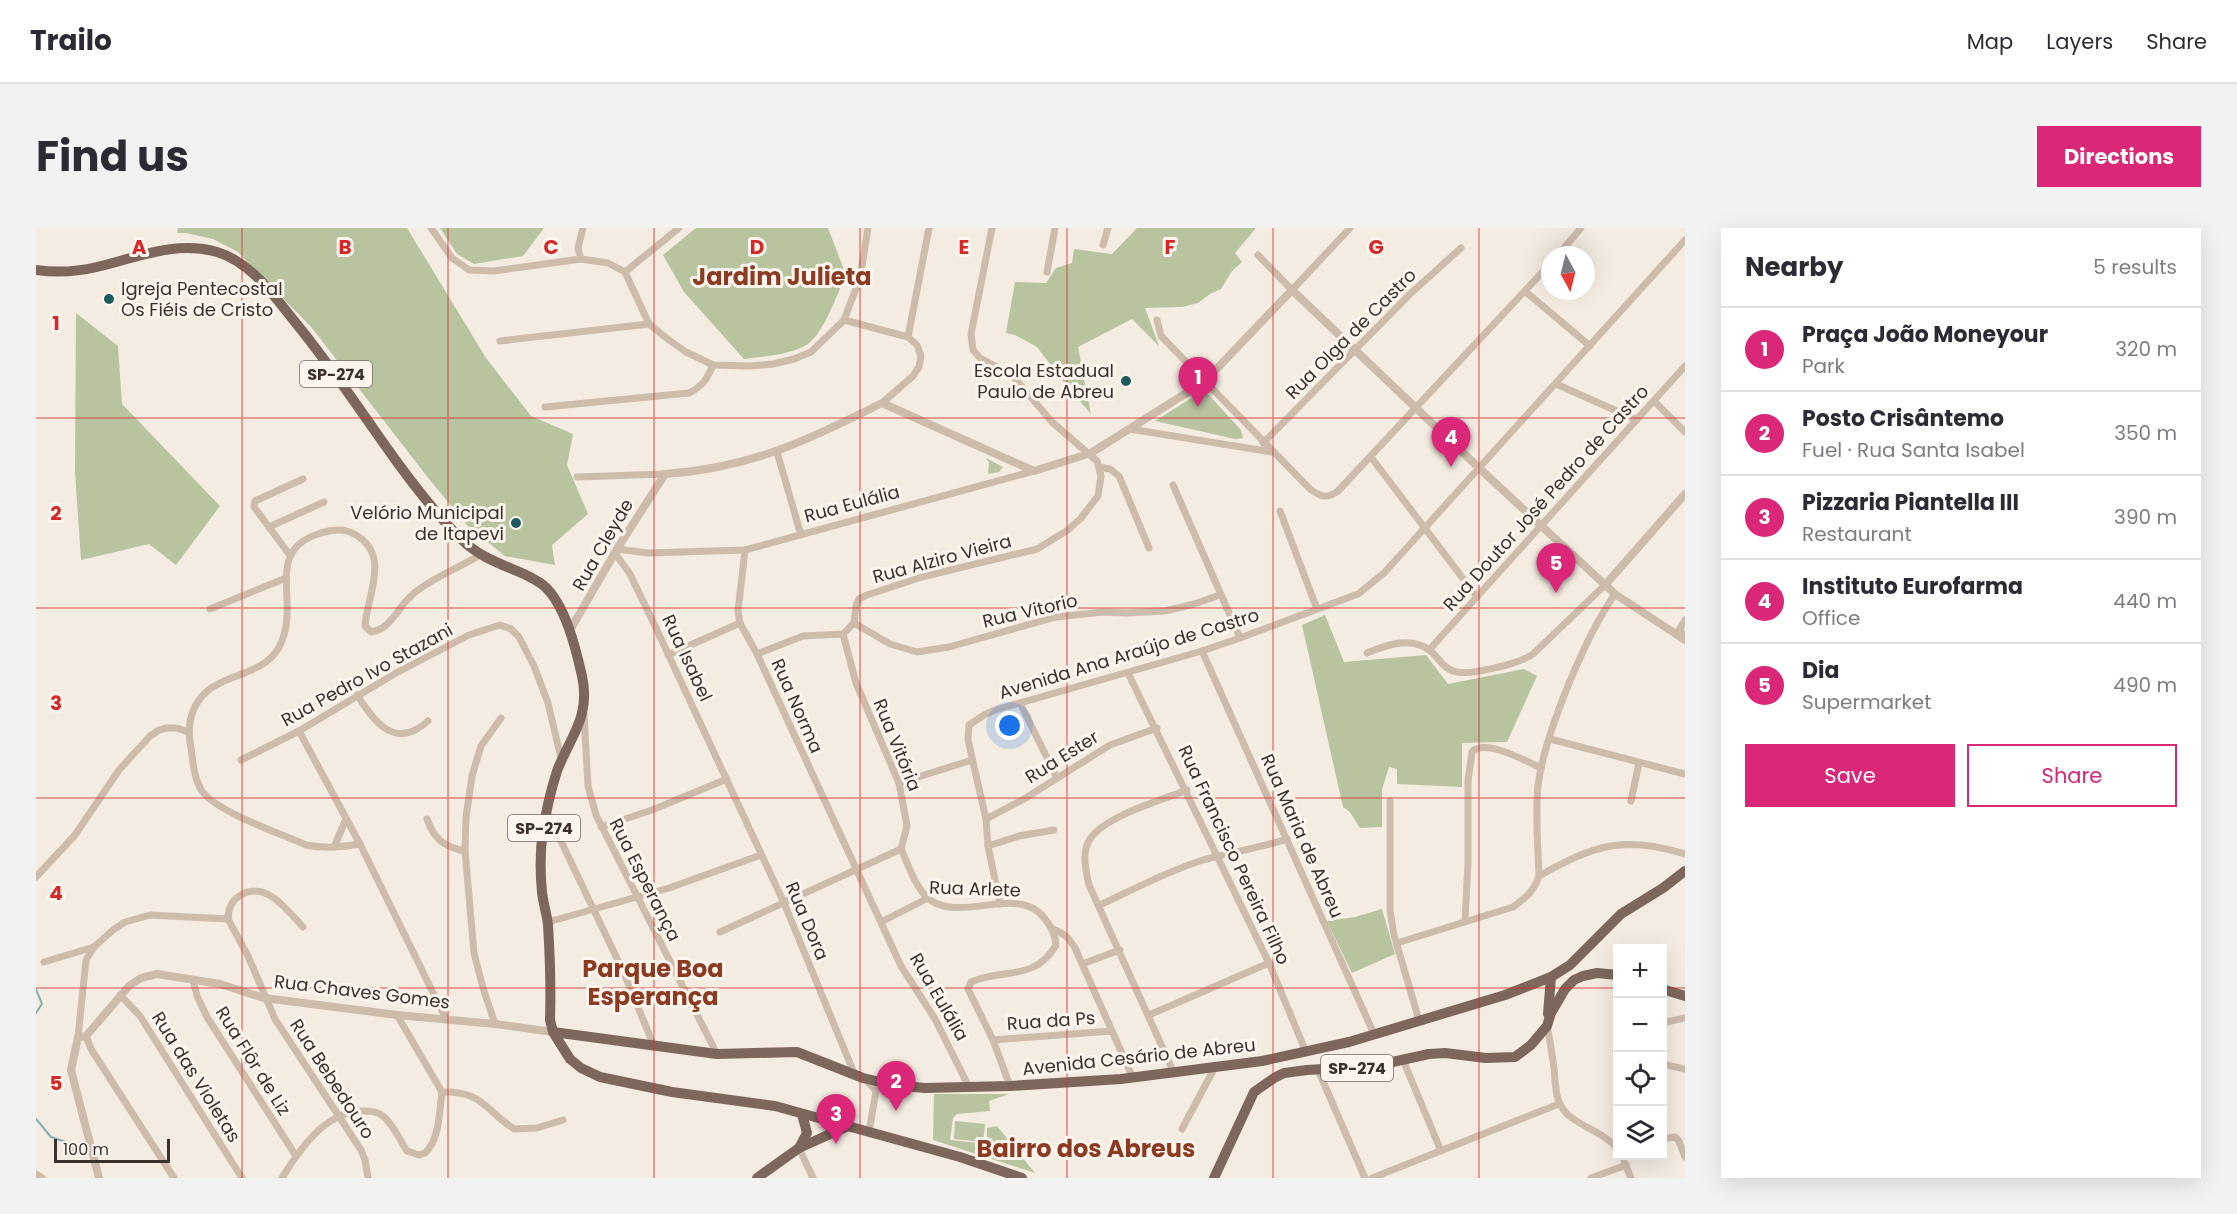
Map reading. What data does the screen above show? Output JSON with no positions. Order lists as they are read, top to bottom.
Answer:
{
  "streets": {
    "main road": ["SP-274", "Avenida Cesário de Abreu"],
    "street": [
      "Rua Olga de Castro",
      "Rua Doutor José Pedro de Castro",
      "Rua Eulália",
      "Rua Cleyde",
      "Rua Alziro Vieira",
      "Rua Vitorio",
      "Avenida Ana Araújo de Castro",
      "Rua Isabel",
      "Rua Pedro Ivo Stazani",
      "Rua Norma",
      "Rua Vitória",
      "Rua Ester",
      "Rua Maria de Abreu",
      "Rua Francisco Pereira Filho",
      "Rua Esperança",
      "Rua Arlete",
      "Rua Dora",
      "Rua Chaves Gomes",
      "Rua da Ps",
      "Rua Flôr de Liz",
      "Rua das Violetas",
      "Rua Bebedouro"
    ]
  },
  "crossings": [
    ["SP-274", "Rua Cleyde"],
    ["SP-274", "Rua Pedro Ivo Stazani"],
    ["SP-274", "Rua Esperança"],
    ["SP-274", "Rua Chaves Gomes"],
    ["SP-274", "Avenida Cesário de Abreu"],
    ["Rua Eulália", "Rua Cleyde"],
    ["Rua Eulália", "Rua Isabel"],
    ["Rua Eulália", "Rua Norma"],
    ["Rua Eulália", "Rua Arlete"],
    ["Rua Eulália", "Avenida Cesário de Abreu"],
    ["Rua Cleyde", "Rua Isabel"],
    ["Rua Alziro Vieira", "Rua Vitorio"],
    ["Rua Alziro Vieira", "Rua Vitória"],
    ["Avenida Ana Araújo de Castro", "Rua Ester"],
    ["Avenida Ana Araújo de Castro", "Rua Maria de Abreu"],
    ["Avenida Ana Araújo de Castro", "Rua Francisco Pereira Filho"],
    ["Avenida Ana Araújo de Castro", "Rua Arlete"],
    ["Rua Isabel", "Rua Dora"],
    ["Rua Norma", "Rua Arlete"],
    ["Rua Ester", "Rua Francisco Pereira Filho"],
    ["Rua Maria de Abreu", "Avenida Cesário de Abreu"],
    ["Rua Francisco Pereira Filho", "Avenida Cesário de Abreu"],
    ["Rua Esperança", "Avenida Cesário de Abreu"],
    ["Rua Arlete", "Rua da Ps"],
    ["Rua Arlete", "Avenida Cesário de Abreu"],
    ["Rua Dora", "Avenida Cesário de Abreu"],
    ["Rua Chaves Gomes", "Avenida Cesário de Abreu"],
    ["Rua Chaves Gomes", "Rua Flôr de Liz"],
    ["Rua Chaves Gomes", "Rua das Violetas"],
    ["Rua Chaves Gomes", "Rua Bebedouro"]
  ],
  "districts": ["Jardim Julieta", "Parque Boa Esperança", "Bairro dos Abreus"],
  "places": ["Igreja Pentecostal Os Fiéis de Cristo", "Escola Estadual Paulo de Abreu", "Velório Municipal de Itapevi"],
  "scale_bar": "100 m",
  "north": "bottom",
  "page": {
    "header": "Trailo",
    "nav": ["Map", "Layers", "Share"],
    "title": "Find us",
    "buttons": [
      "Directions",
      ["Save", "Share"]
    ],
    "heading": ["Nearby", "5 results"],
    "list": [
      {
        "mark": "1",
        "name": "Praça João Moneyour",
        "note": "Park",
        "value": "320 m"
      },
      {
        "mark": "2",
        "name": "Posto Crisântemo",
        "note": "Fuel · Rua Santa Isabel",
        "value": "350 m"
      },
      {
        "mark": "3",
        "name": "Pizzaria Piantella III",
        "note": "Restaurant",
        "value": "390 m"
      },
      {
        "mark": "4",
        "name": "Instituto Eurofarma",
        "note": "Office",
        "value": "440 m"
      },
      {
        "mark": "5",
        "name": "Dia",
        "note": "Supermarket",
        "value": "490 m"
      }
    ],
    "pins": [
      "1",
      "4",
      "5",
      "2",
      "3"
    ],
    "map_buttons": ["+", "−"],
    "scale": "100 m"
  },
  "grid": {
    "columns": [
      "A",
      "B",
      "C",
      "D",
      "E",
      "F",
      "G"
    ],
    "rows": [
      "1",
      "2",
      "3",
      "4",
      "5"
    ]
  }
}
